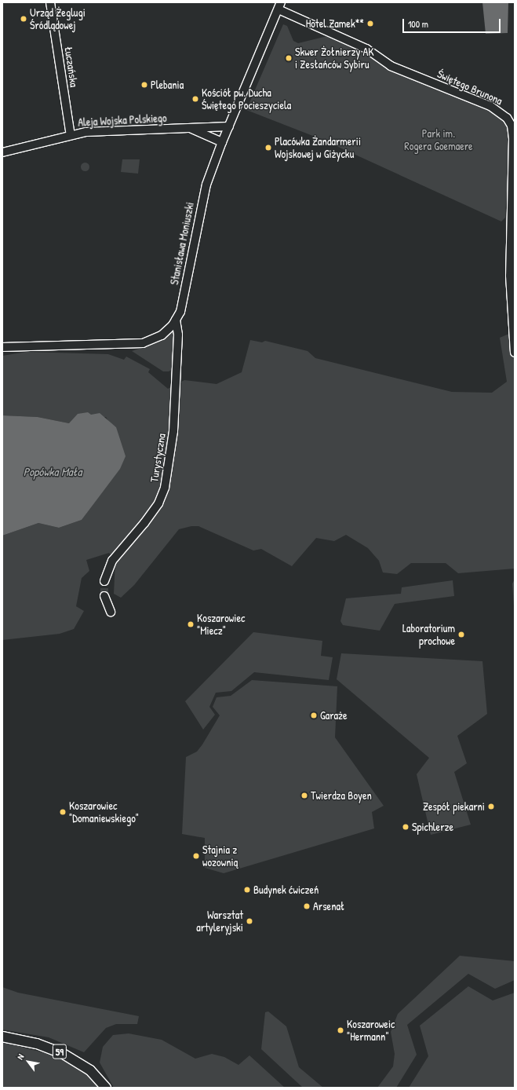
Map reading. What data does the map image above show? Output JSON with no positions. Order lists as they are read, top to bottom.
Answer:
{
  "streets": {
    "main road": ["59"],
    "street": [
      "Łuczańska",
      "Świętego Brunona",
      "Aleja Wojska Polskiego",
      "Stanisława Moniuszki",
      "Turystyczna"
    ]
  },
  "crossings": [
    ["Łuczańska", "Aleja Wojska Polskiego"],
    ["Świętego Brunona", "Stanisława Moniuszki"],
    ["Aleja Wojska Polskiego", "Stanisława Moniuszki"],
    ["Stanisława Moniuszki", "Turystyczna"]
  ],
  "water": ["Popówka Mała"],
  "parks": ["Park im. Rogera Goemaere"],
  "places": [
    "Urząd Żeglugi Śródlądowej",
    "Hotel Zamek**",
    "Skwer Żołnierzy AK i Zesłańców Sybiru",
    "Plebania",
    "Kościół pw. Ducha Świętego Pocieszyciela",
    "Placówka Żandarmerii Wojskowej w Giżycku",
    "Koszarowiec \"Miecz\"",
    "Laboratorium prochowe",
    "Garaże",
    "Twierdza Boyen",
    "Zespół piekarni",
    "Koszarowiec \"Domaniewskiego\"",
    "Spichlerze",
    "Stajnia z wozownią",
    "Budynek ćwiczeń",
    "Arsenał",
    "Warsztat artyleryjski",
    "Koszaroweic \"Hermann\""
  ],
  "scale_bar": "100 m",
  "north": "top left"
}
